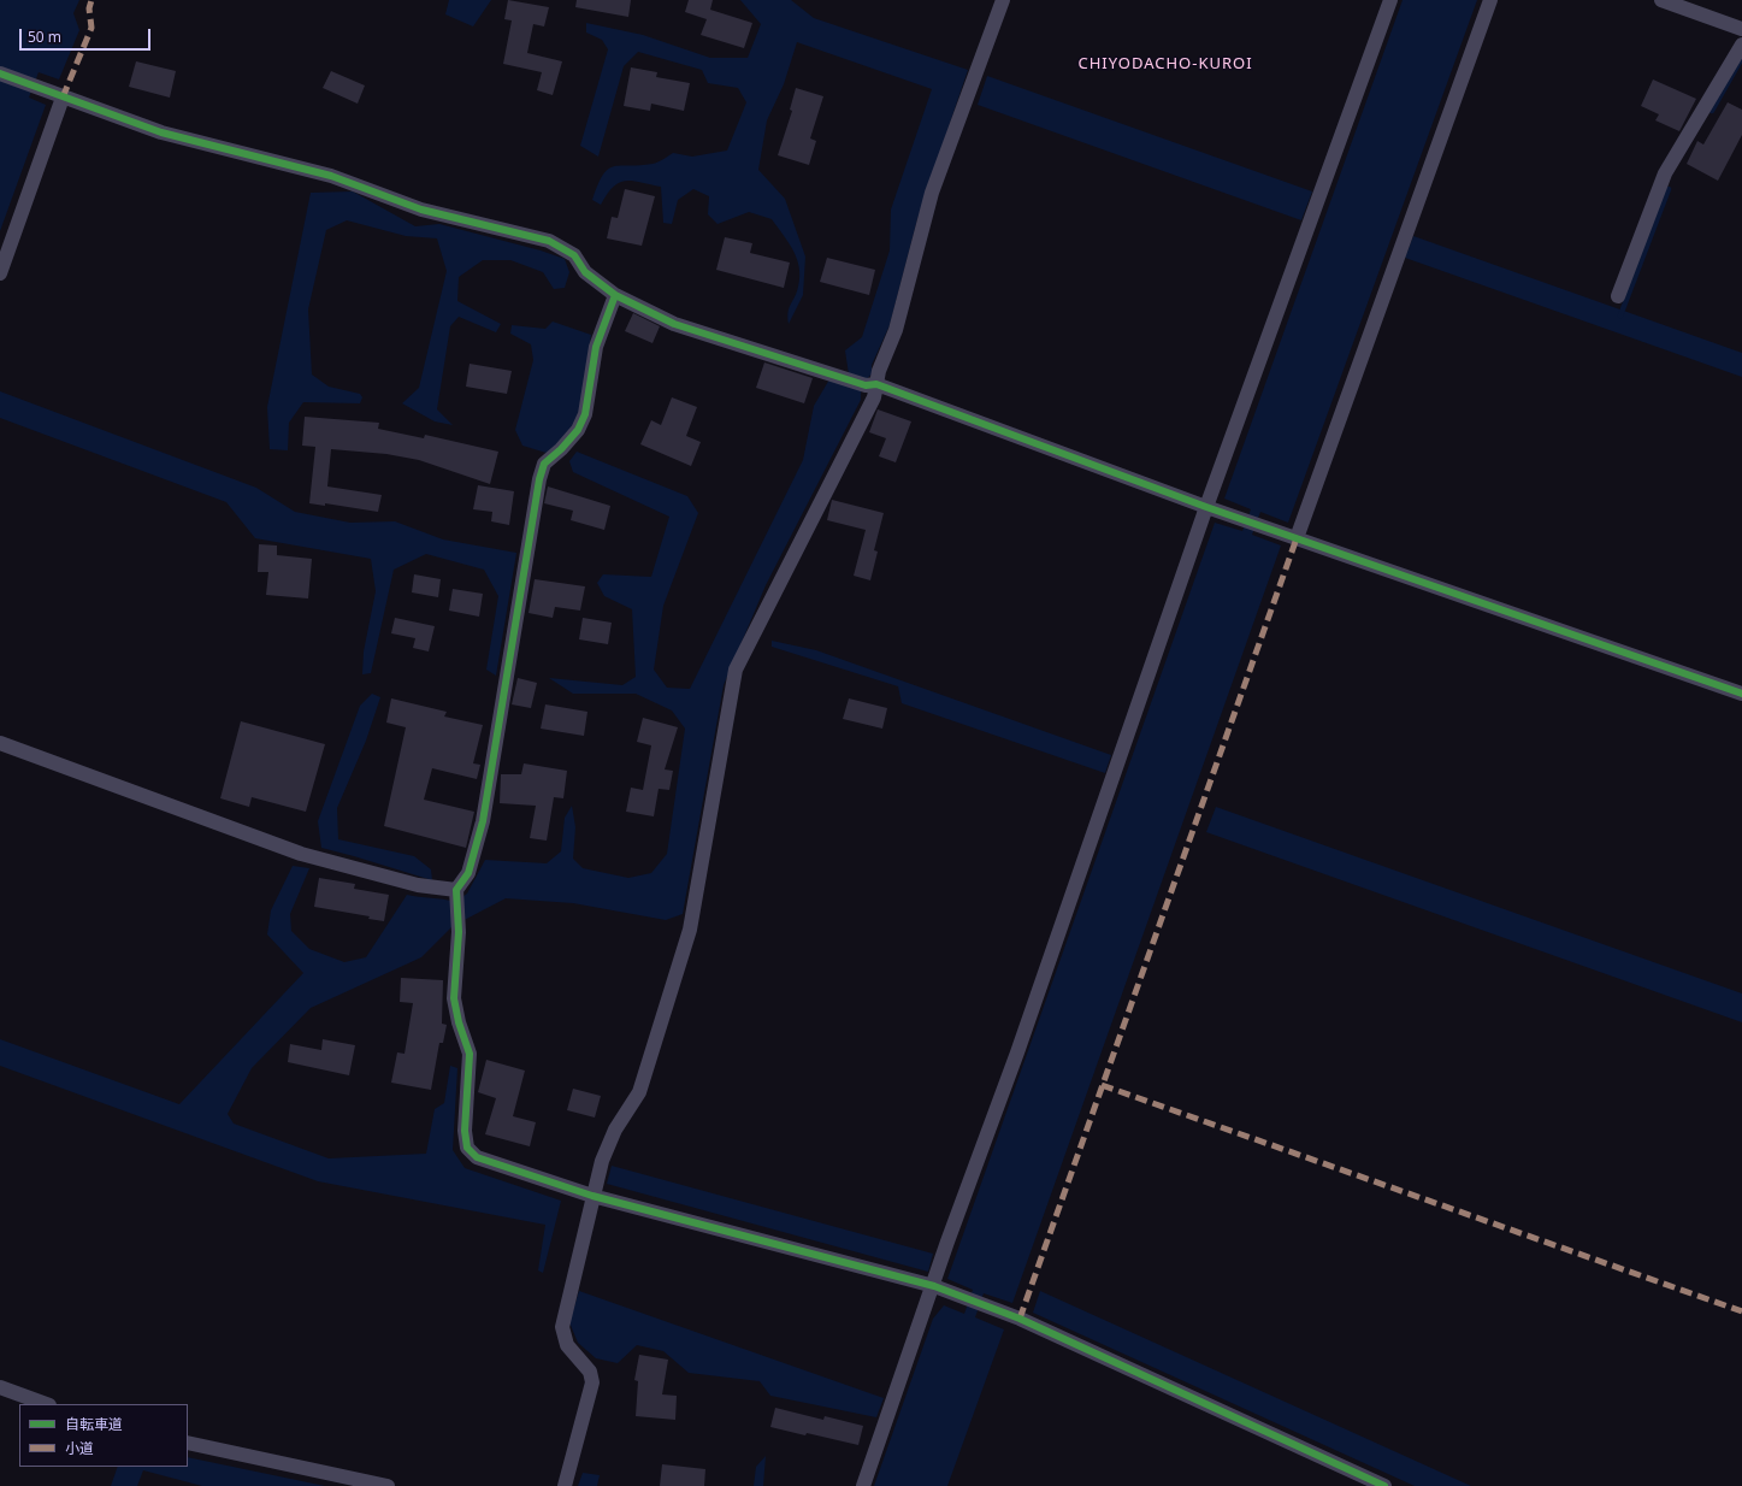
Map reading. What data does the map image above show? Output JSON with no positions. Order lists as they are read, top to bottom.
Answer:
{
  "districts": ["CHIYODACHO-KUROI"],
  "legend": ["自転車道", "小道"],
  "scale_bar": "50 m"
}
